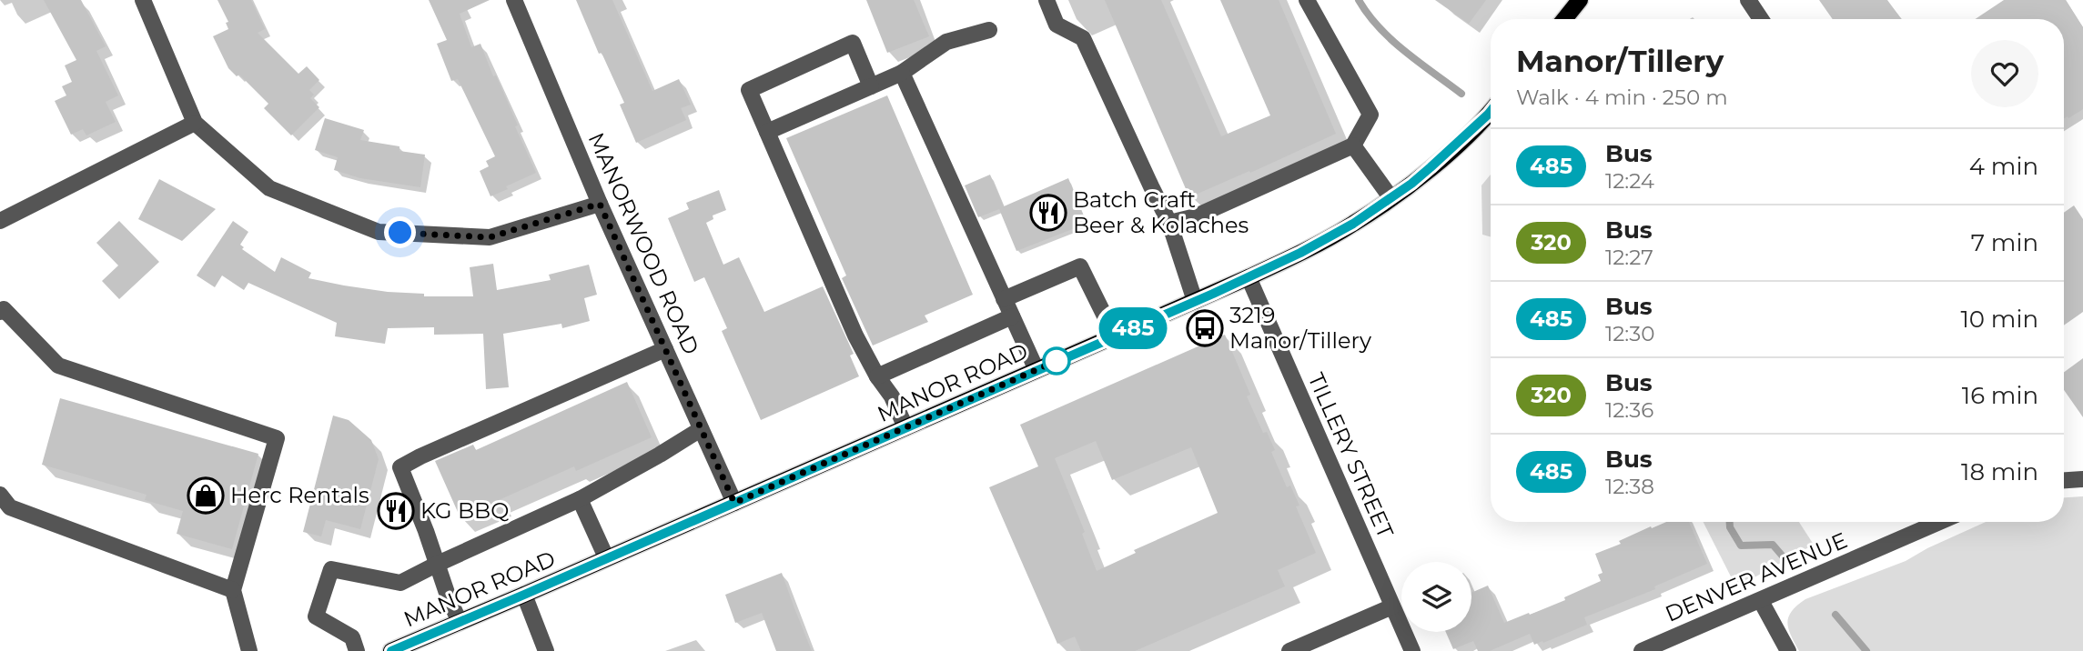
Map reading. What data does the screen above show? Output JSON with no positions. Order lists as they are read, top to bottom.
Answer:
{
  "streets": {
    "main road": ["MANOR ROAD"],
    "street": ["MANORWOOD ROAD", "TILLERY STREET", "DENVER AVENUE"]
  },
  "crossings": [
    ["MANORWOOD ROAD", "MANOR ROAD"],
    ["MANOR ROAD", "TILLERY STREET"]
  ],
  "places": {
    "restaurant": ["Batch Craft Beer & Kolaches", "KG BBQ"],
    "bus stop": ["3219 Manor/Tillery"],
    "shop": ["Herc Rentals"]
  },
  "lines": ["bus line 485"],
  "page": {
    "on_map": "485",
    "heading": ["Manor/Tillery", "Walk · 4 min · 250 m"],
    "list": [
      {
        "mark": "485",
        "name": "Bus",
        "note": "12:24",
        "value": "4 min"
      },
      {
        "mark": "320",
        "name": "Bus",
        "note": "12:27",
        "value": "7 min"
      },
      {
        "mark": "485",
        "name": "Bus",
        "note": "12:30",
        "value": "10 min"
      },
      {
        "mark": "320",
        "name": "Bus",
        "note": "12:36",
        "value": "16 min"
      },
      {
        "mark": "485",
        "name": "Bus",
        "note": "12:38",
        "value": "18 min"
      }
    ]
  }
}
